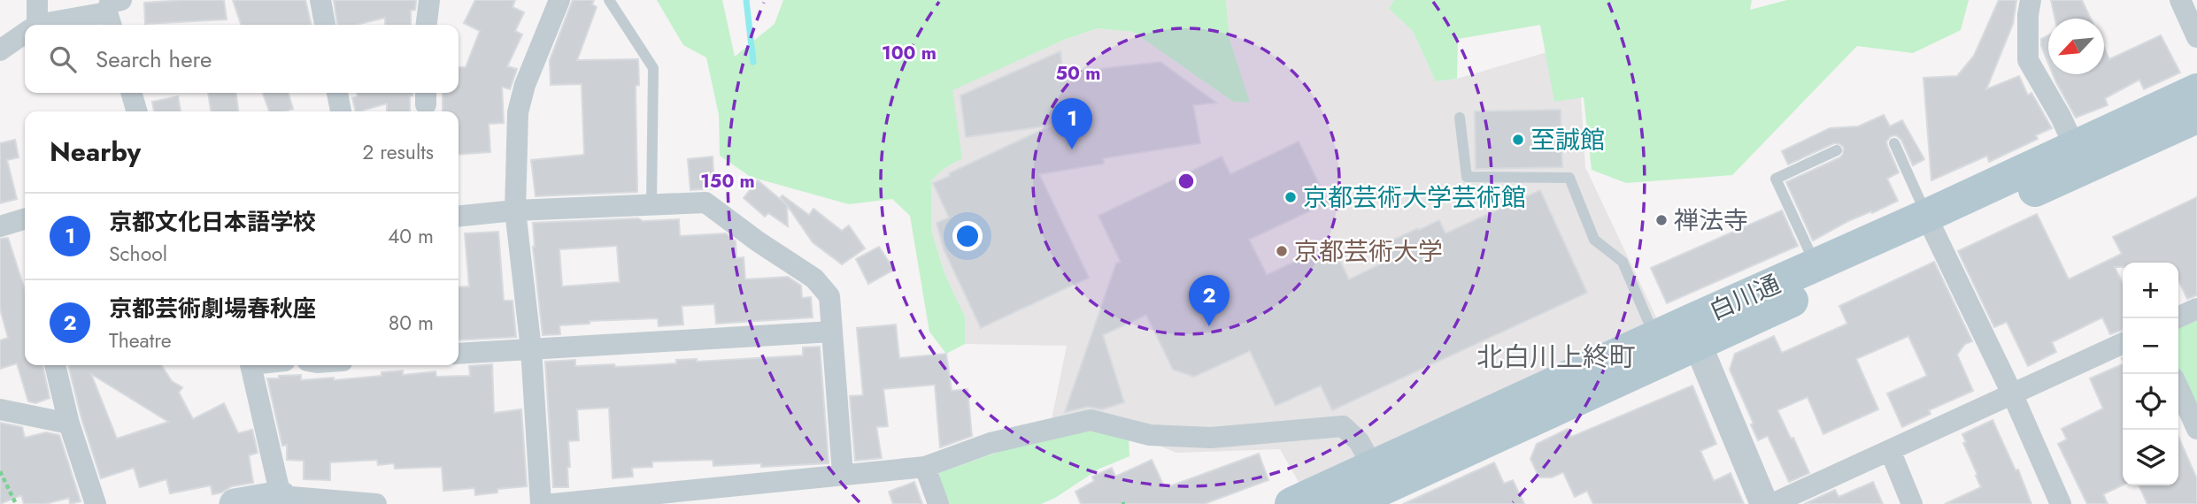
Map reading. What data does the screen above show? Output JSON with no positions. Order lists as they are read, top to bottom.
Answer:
{
  "streets": {
    "main road": ["白川通"]
  },
  "districts": ["北白川上終町"],
  "places": [
    "至誠館",
    "京都芸術大学芸術館",
    "禅法寺",
    "京都芸術大学"
  ],
  "north": "bottom left",
  "page": {
    "search": "Search here",
    "pins": ["1", "2"],
    "heading": ["Nearby", "2 results"],
    "list": [
      {
        "mark": "1",
        "name": "京都文化日本語学校",
        "note": "School",
        "value": "40 m"
      },
      {
        "mark": "2",
        "name": "京都芸術劇場春秋座",
        "note": "Theatre",
        "value": "80 m"
      }
    ],
    "map_buttons": ["+", "−"]
  },
  "rings": ["100 m", "50 m", "150 m"]
}
